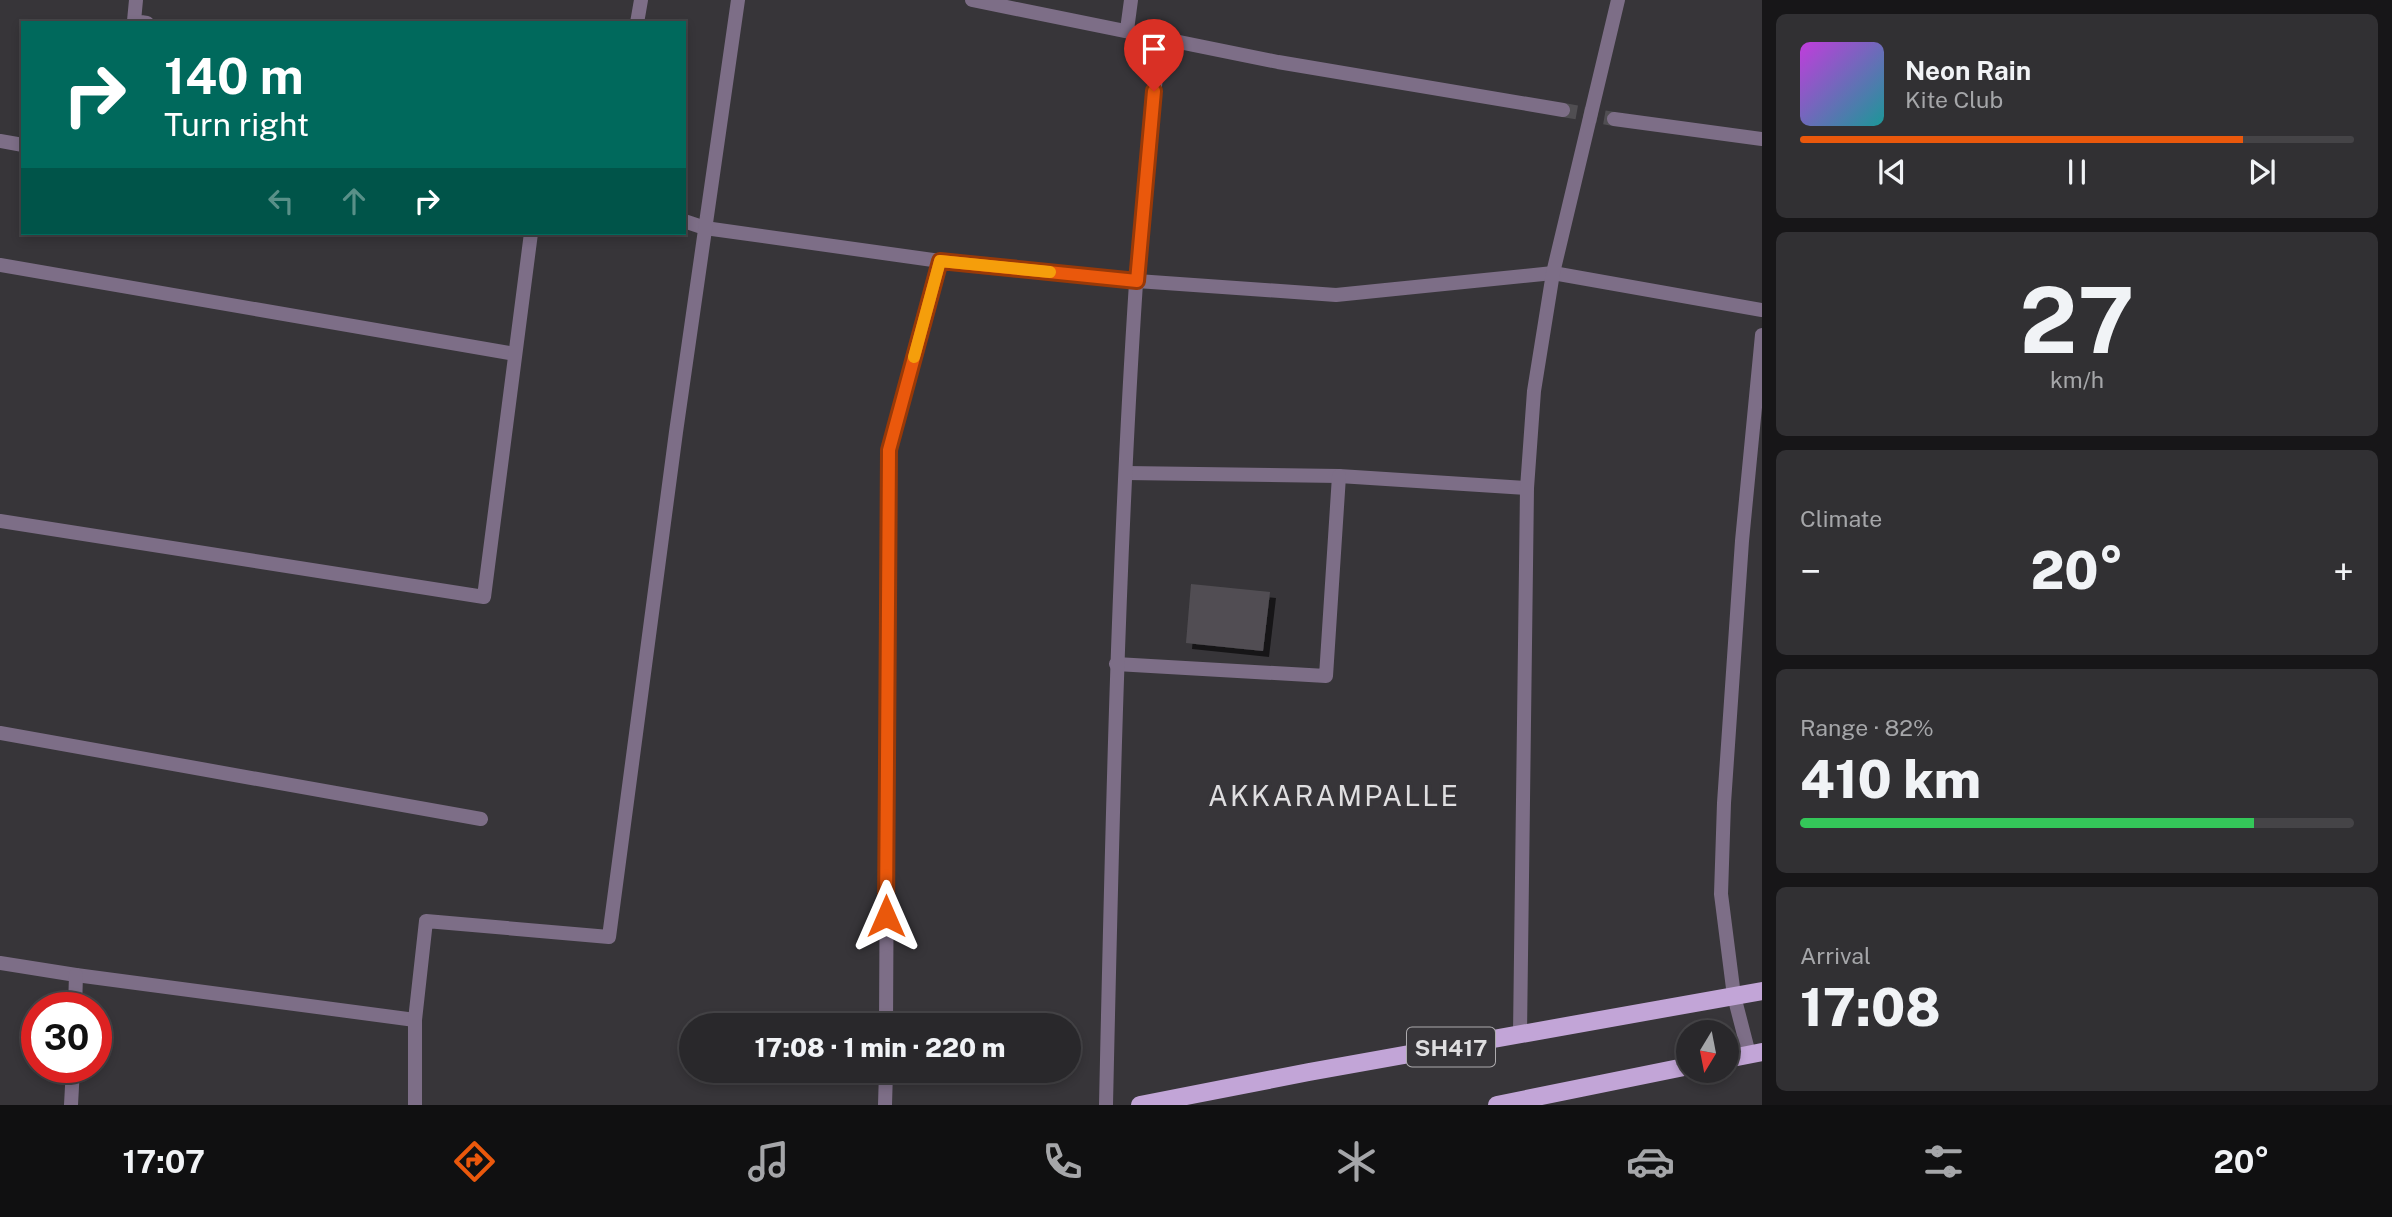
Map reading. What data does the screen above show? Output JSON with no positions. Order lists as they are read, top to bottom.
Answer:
{
  "streets": {
    "main road": ["SH417"]
  },
  "districts": ["AKKARAMPALLE"],
  "north": "bottom",
  "page": {
    "turn": ["140 m", "Turn right"],
    "song": ["Neon Rain", "Kite Club"],
    "tile": [
      ["27", "km/h"],
      "Climate",
      ["Range · 82%", "410 km"],
      ["Arrival", "17:08"]
    ],
    "heat": ["−", "20°", "+"],
    "limit": "30",
    "trip": "17:08 · 1 min · 220 m",
    "tabs": ["17:07", "20°"]
  }
}
